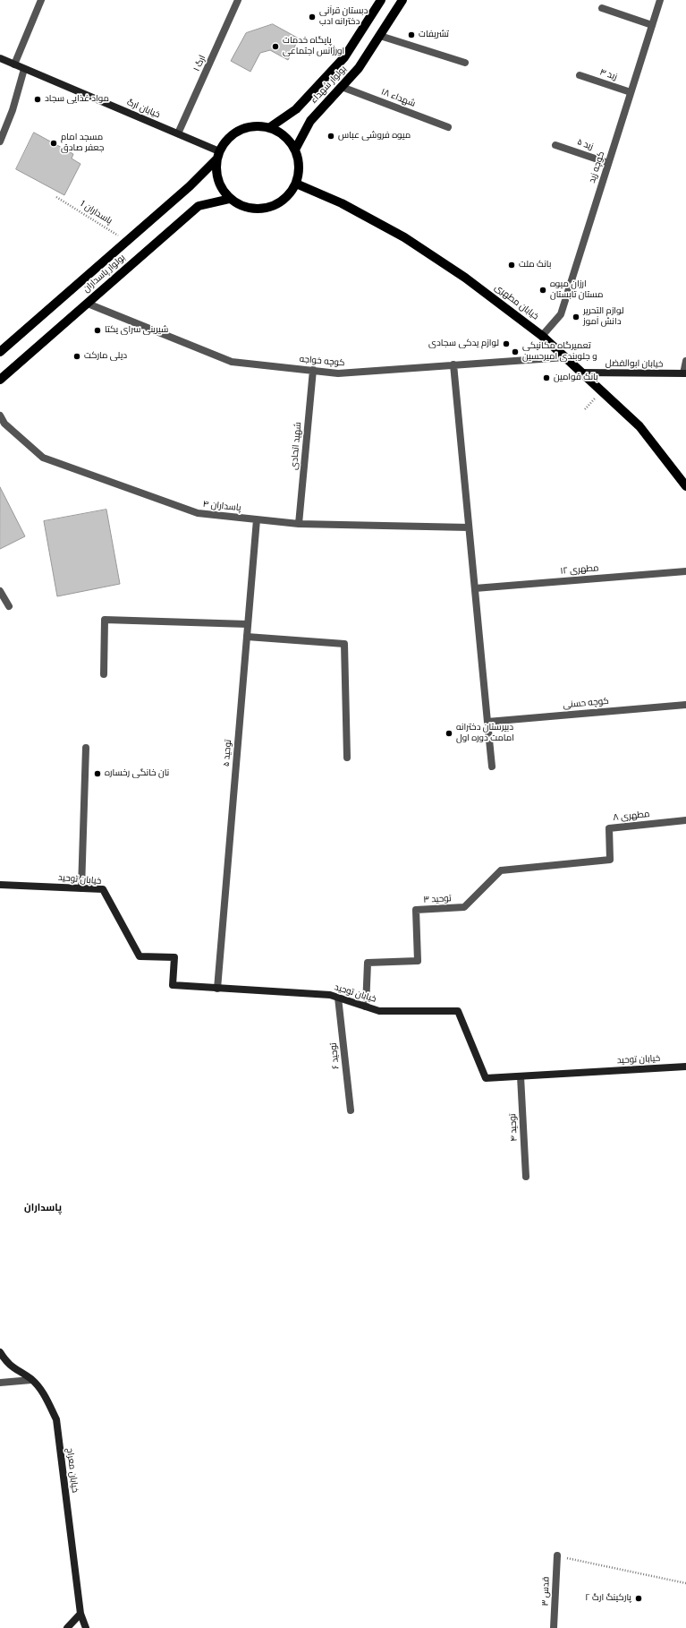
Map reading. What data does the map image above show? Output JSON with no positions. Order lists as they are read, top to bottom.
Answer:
{
  "streets": {
    "main road": ["بولوار شهداء", "بولوار پاسداران", "خیابان مطهری"],
    "street": [
      "ارگ ۱",
      "زید ۴",
      "شهداء ۱۸",
      "خیابان ارگ",
      "زید ۵",
      "کوچه زید",
      "کوچه خواجه",
      "خیابان ابوالفضل",
      "شهید اتحادی",
      "پاسداران ۴",
      "مطهری ۱۲",
      "کوچه حسنی",
      "توحید ۵",
      "مطهری ۸",
      "خیابان توحید",
      "توحید ۳",
      "توحید ۶",
      "توحید ۴",
      "خیابان معراج",
      "قدس ۳"
    ],
    "path": ["پاسداران 1"]
  },
  "crossings": [
    ["ارگ ۱", "خیابان ارگ"],
    ["زید ۴", "کوچه زید"],
    ["بولوار شهداء", "شهداء ۱۸"],
    ["بولوار شهداء", "خیابان ارگ"],
    ["بولوار شهداء", "بولوار پاسداران"],
    ["بولوار شهداء", "خیابان مطهری"],
    ["خیابان ارگ", "بولوار پاسداران"],
    ["خیابان ارگ", "خیابان مطهری"],
    ["زید ۵", "کوچه زید"],
    ["کوچه زید", "خیابان مطهری"],
    ["پاسداران 1", "بولوار پاسداران"],
    ["بولوار پاسداران", "خیابان مطهری"],
    ["بولوار پاسداران", "کوچه خواجه"],
    ["خیابان مطهری", "کوچه خواجه"],
    ["خیابان مطهری", "خیابان ابوالفضل"],
    ["کوچه خواجه", "شهید اتحادی"],
    ["شهید اتحادی", "پاسداران ۴"],
    ["پاسداران ۴", "توحید ۵"],
    ["توحید ۵", "خیابان توحید"],
    ["مطهری ۸", "توحید ۳"],
    ["خیابان توحید", "توحید ۳"],
    ["خیابان توحید", "توحید ۶"],
    ["خیابان توحید", "توحید ۴"]
  ],
  "districts": ["پاسداران"],
  "places": [
    "دبستان قرآنی دخترانه ادب",
    "تشریفات",
    "پایگاه خدمات اورژانس اجتماعی",
    "مواد غذایی سجاد",
    "میوه فروشی عباس",
    "مسجد امام جعفر صادق",
    "بانک ملت",
    "ارزان میوه مستان تابستان",
    "لوازم التحریر دانش آموز",
    "شیرینی سرای یکتا",
    "لوازم یدکی سجادی",
    "تعمیرگاه مکانیکی و جلوبندی امیرحسین",
    "دیلی مارکت",
    "بانک قوامین",
    "دبیرستان دخترانه امامت دوره اول",
    "نان خانگی رخساره",
    "پارکینگ ارگ ۲"
  ]
}
